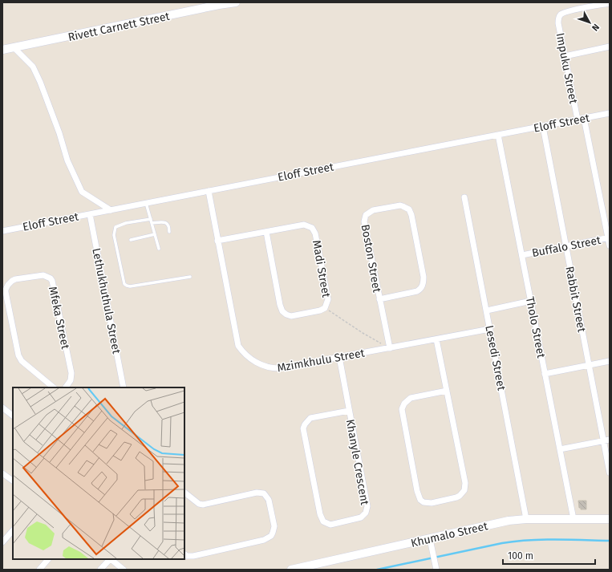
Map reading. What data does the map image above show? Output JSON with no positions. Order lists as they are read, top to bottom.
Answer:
{
  "streets": {
    "street": [
      "Rivett Carnett Street",
      "Impuku Street",
      "Eloff Street",
      "Buffalo Street",
      "Boston Street",
      "Madi Street",
      "Rabbit Street",
      "Lethukhuthula Street",
      "Mfeka Street",
      "Tholo Street",
      "Lesedi Street",
      "Mzimkhulu Street",
      "Khanyle Crescent",
      "Khumalo Street"
    ]
  },
  "crossings": [
    ["Impuku Street", "Eloff Street"],
    ["Eloff Street", "Rabbit Street"],
    ["Eloff Street", "Lethukhuthula Street"],
    ["Eloff Street", "Tholo Street"],
    ["Eloff Street", "Mzimkhulu Street"],
    ["Buffalo Street", "Rabbit Street"],
    ["Buffalo Street", "Tholo Street"],
    ["Boston Street", "Mzimkhulu Street"],
    ["Madi Street", "Mzimkhulu Street"],
    ["Tholo Street", "Khumalo Street"],
    ["Lesedi Street", "Mzimkhulu Street"],
    ["Lesedi Street", "Khumalo Street"],
    ["Mzimkhulu Street", "Khanyle Crescent"]
  ],
  "scale_bar": "100 m",
  "north": "bottom right"
}
